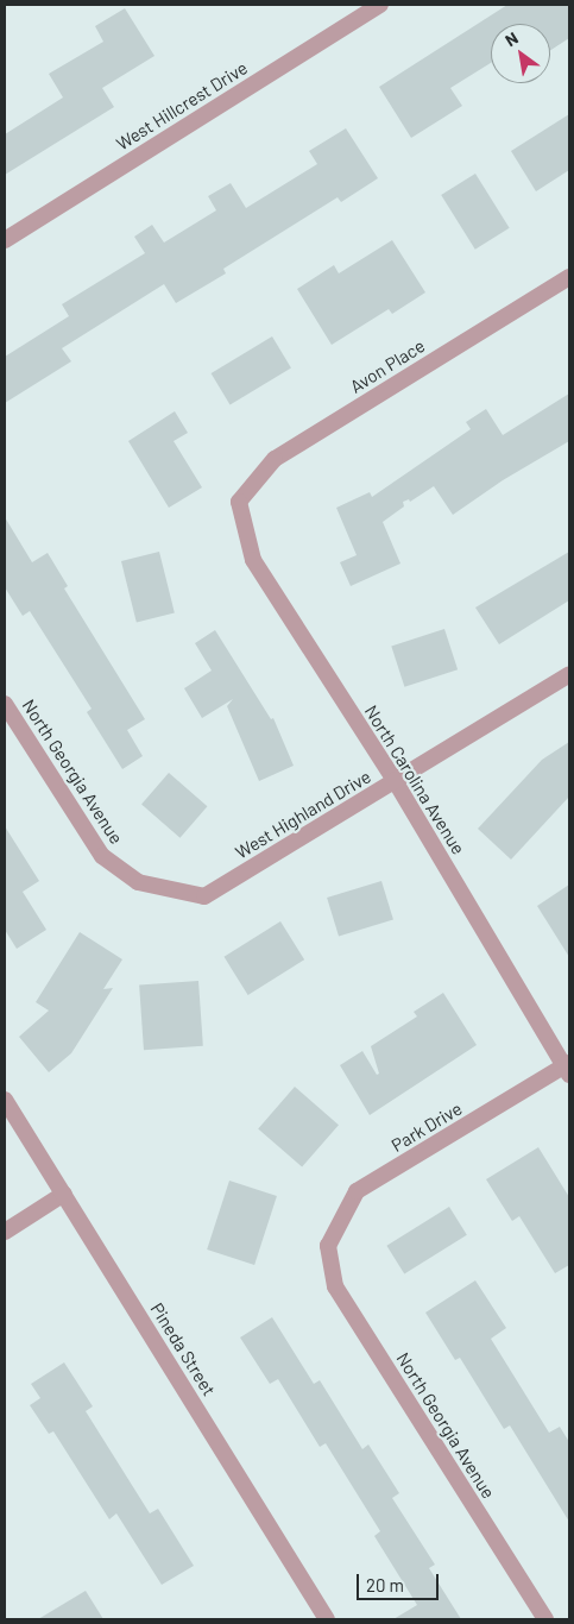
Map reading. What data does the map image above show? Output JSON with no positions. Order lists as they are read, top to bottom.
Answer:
{
  "streets": {
    "street": [
      "West Hillcrest Drive",
      "Avon Place",
      "North Georgia Avenue",
      "North Carolina Avenue",
      "West Highland Drive",
      "Park Drive",
      "Pineda Street"
    ]
  },
  "crossings": [
    ["Avon Place", "North Carolina Avenue"],
    ["North Georgia Avenue", "West Highland Drive"],
    ["North Georgia Avenue", "Park Drive"],
    ["North Carolina Avenue", "West Highland Drive"],
    ["North Carolina Avenue", "Park Drive"]
  ],
  "scale_bar": "20 m",
  "north": "top left"
}
